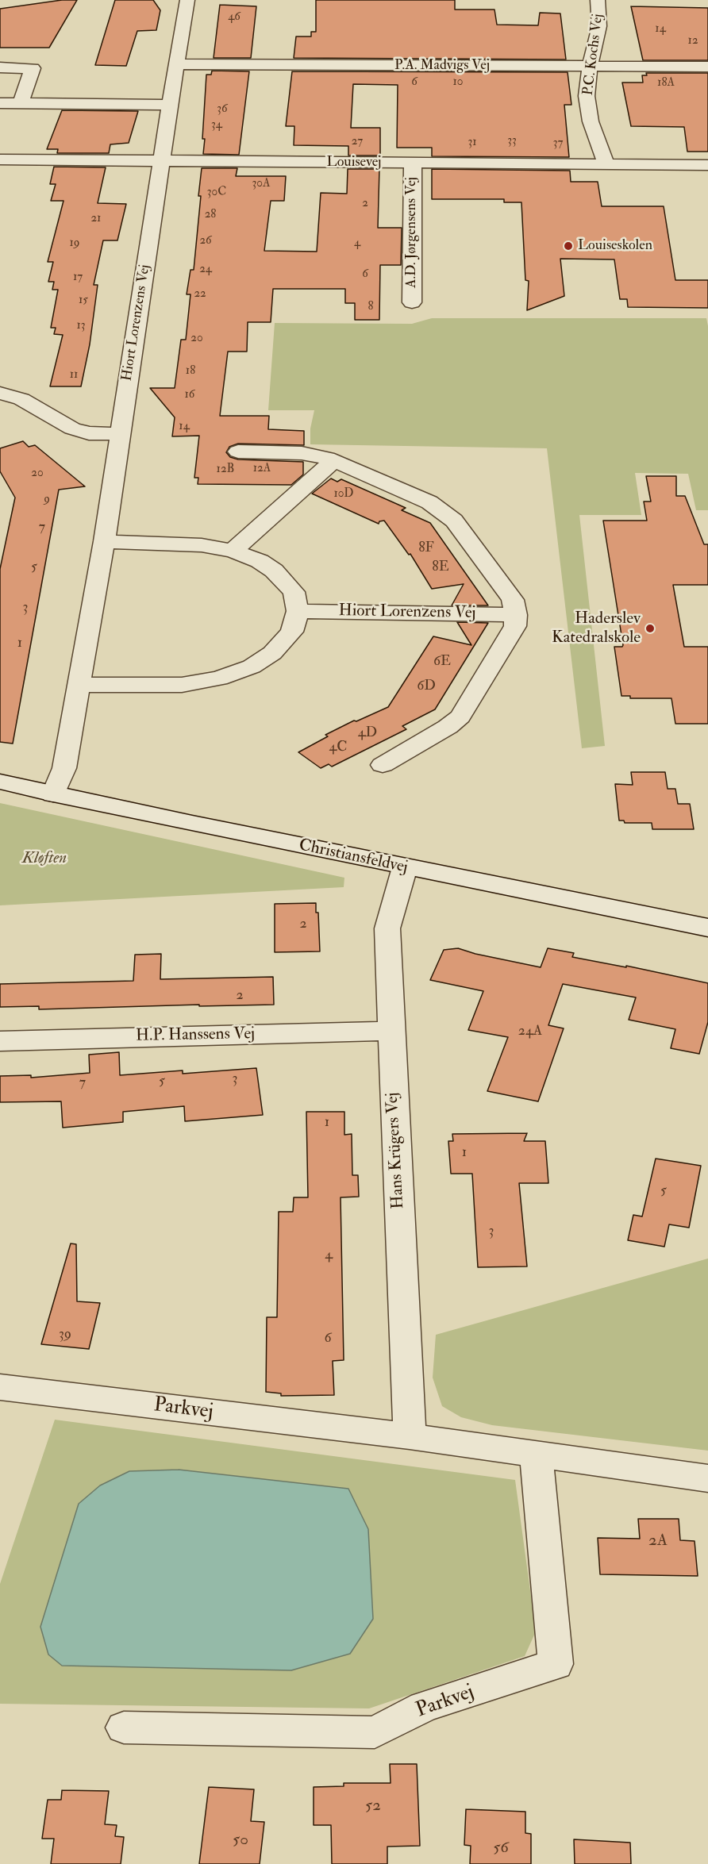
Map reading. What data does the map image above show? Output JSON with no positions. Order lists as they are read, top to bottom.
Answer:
{
  "streets": {
    "street": [
      "P.C. Kochs Vej",
      "P.A. Madvigs Vej",
      "Louisevej",
      "A.D. Jørgensens Vej",
      "Hiort Lorenzens Vej",
      "Christiansfeldvej",
      "H.P. Hanssens Vej",
      "Hans Krügers Vej",
      "Parkvej"
    ]
  },
  "crossings": [
    ["P.C. Kochs Vej", "P.A. Madvigs Vej"],
    ["P.C. Kochs Vej", "Louisevej"],
    ["P.A. Madvigs Vej", "Hiort Lorenzens Vej"],
    ["Louisevej", "A.D. Jørgensens Vej"],
    ["Louisevej", "Hiort Lorenzens Vej"],
    ["Hiort Lorenzens Vej", "Christiansfeldvej"],
    ["Christiansfeldvej", "Hans Krügers Vej"],
    ["H.P. Hanssens Vej", "Hans Krügers Vej"],
    ["Hans Krügers Vej", "Parkvej"]
  ],
  "parks": ["Kløften"],
  "places": ["Louiseskolen", "Haderslev Katedralskole"],
  "house_numbers": [
    "46",
    "14",
    "12",
    "6",
    "10",
    "18A",
    "36",
    "34",
    "33",
    "27",
    "31",
    "37",
    "30A",
    "30C",
    "2",
    "28",
    "21",
    "26",
    "19",
    "4",
    "24",
    "6",
    "17",
    "22",
    "15",
    "8",
    "13",
    "20",
    "18",
    "11",
    "16",
    "14",
    "12A",
    "12B",
    "20",
    "10D",
    "9",
    "7",
    "8F",
    "5",
    "8E",
    "3",
    "1",
    "6E",
    "6D",
    "4D",
    "4C",
    "2",
    "2",
    "24A",
    "3",
    "5",
    "7",
    "1",
    "1",
    "5",
    "3",
    "4",
    "39",
    "6",
    "2A",
    "52",
    "50",
    "56"
  ]
}
